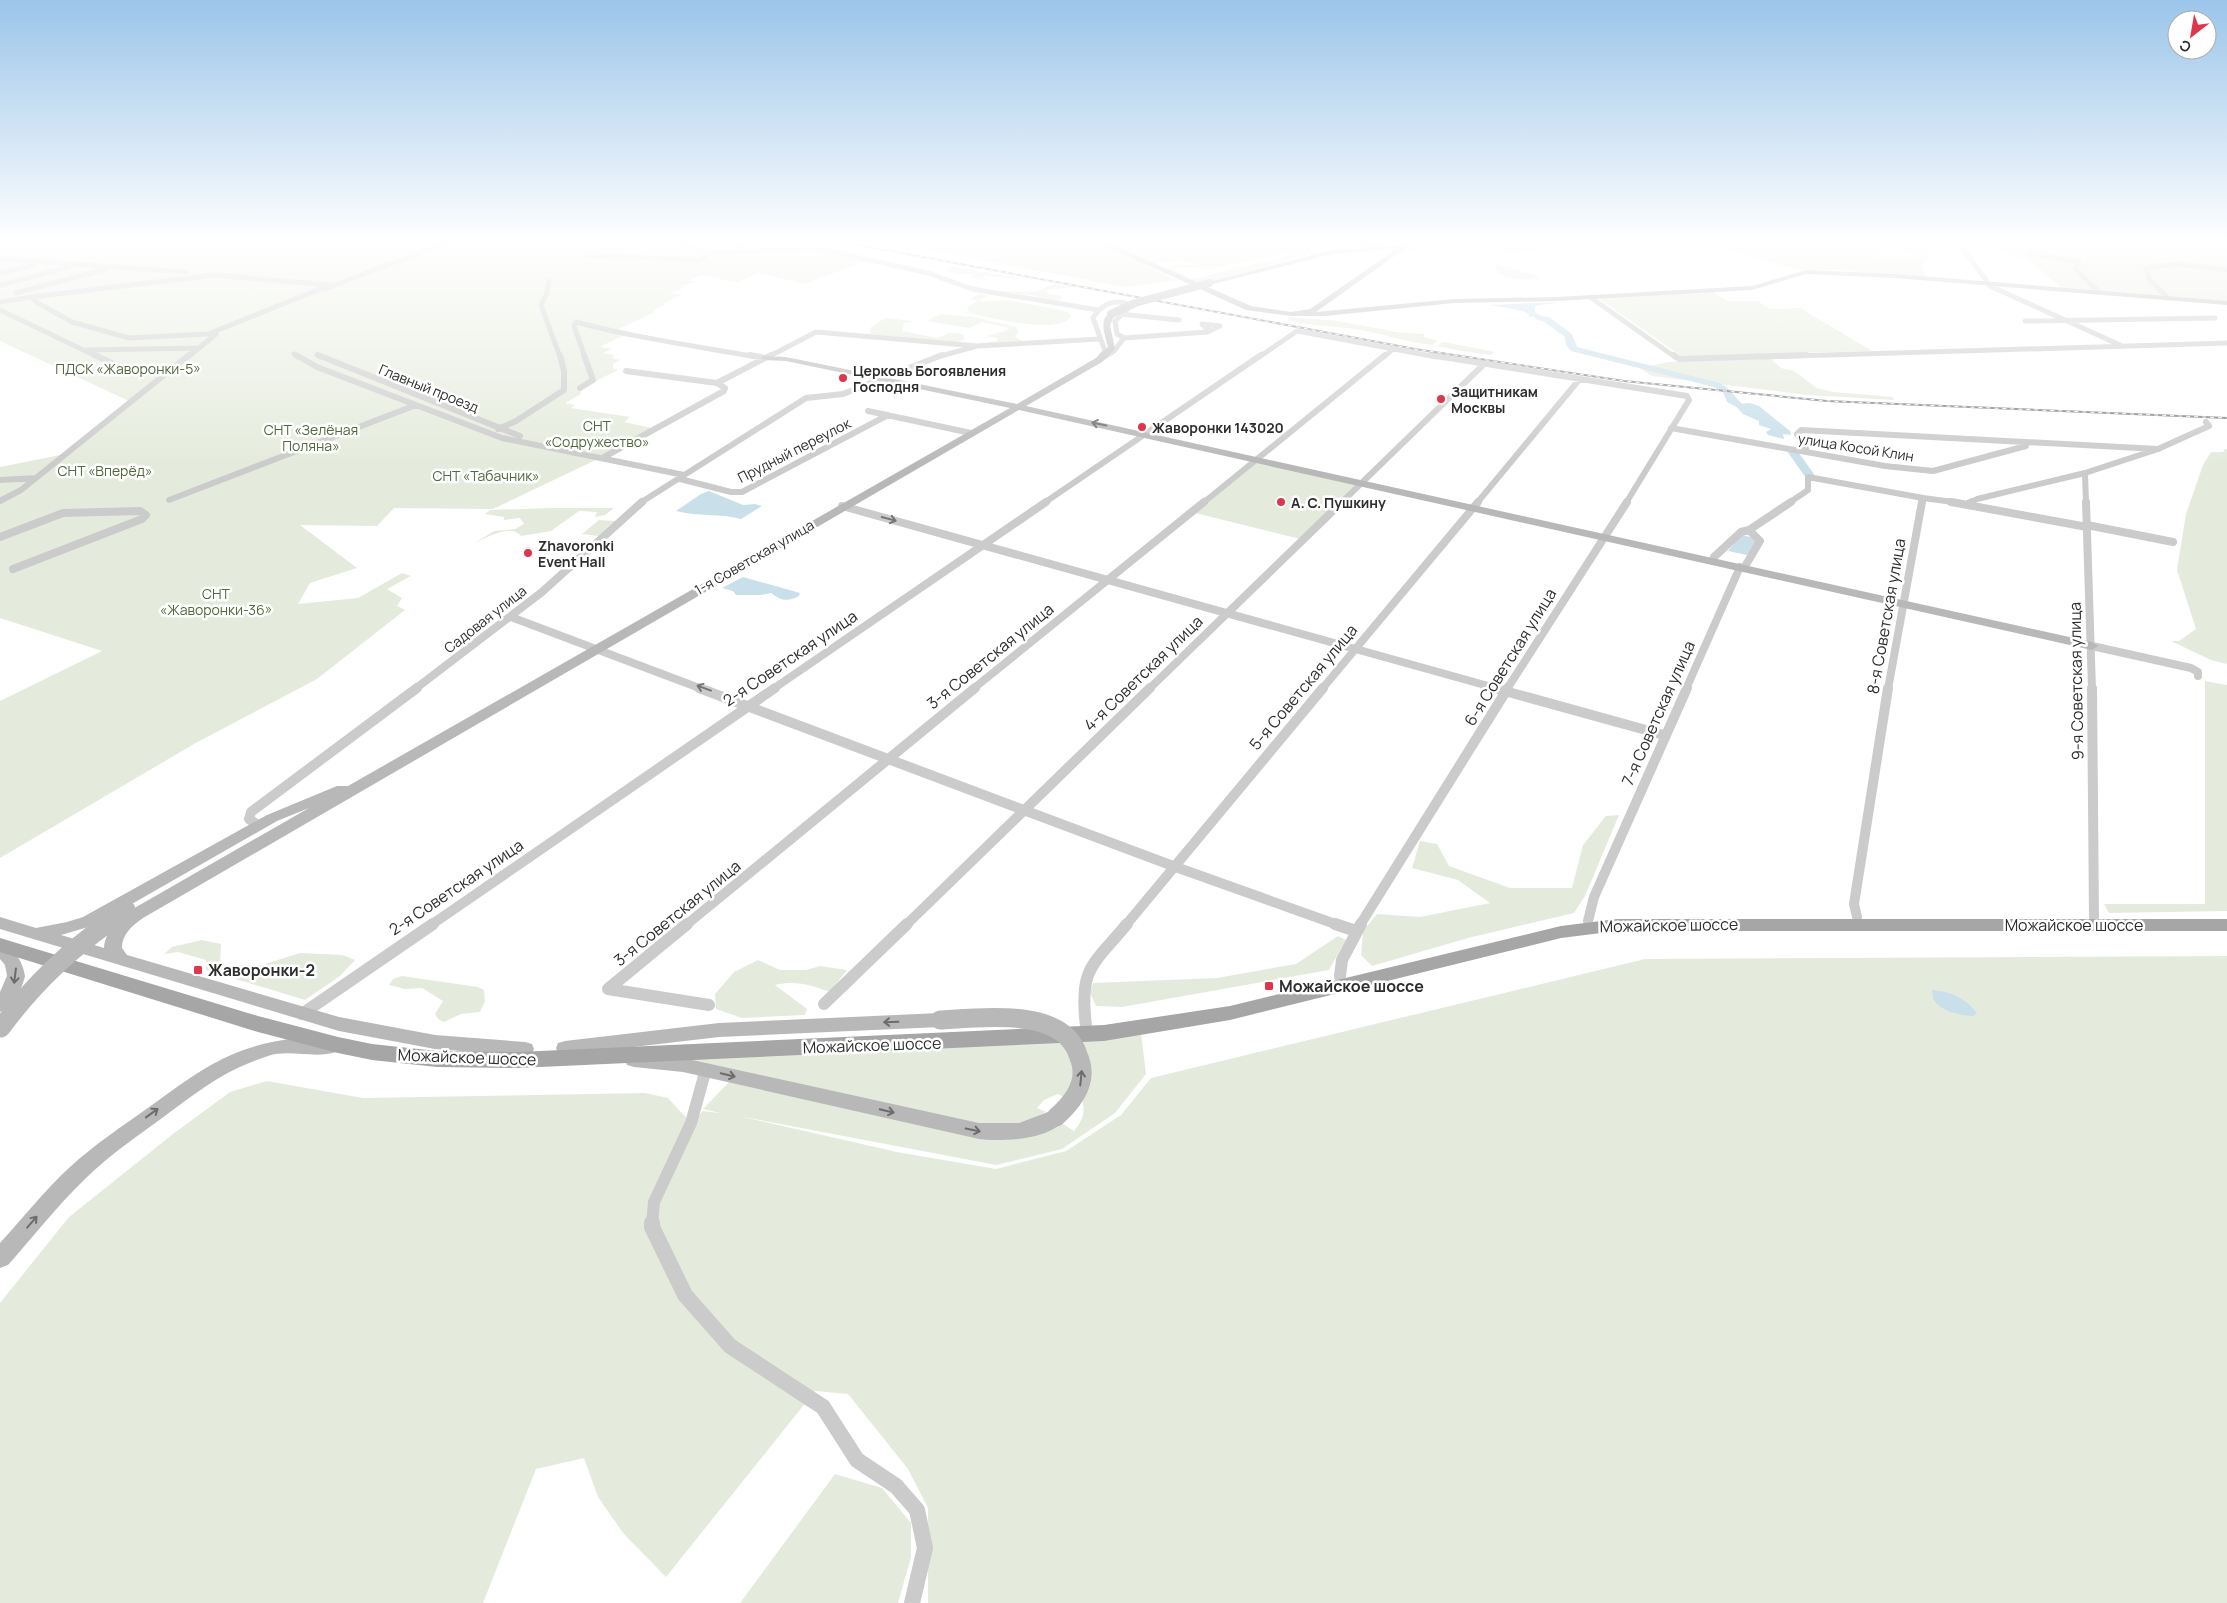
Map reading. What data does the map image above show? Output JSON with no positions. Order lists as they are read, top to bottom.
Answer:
{
  "streets": {
    "main road": ["Можайское шоссе"],
    "street": [
      "Главный проезд",
      "улица Косой Клин",
      "Прудный переулок",
      "1-я Советская улица",
      "8-я Советская улица",
      "Садовая улица",
      "3-я Советская улица",
      "6-я Советская улица",
      "2-я Советская улица",
      "4-я Советская улица",
      "9-я Советская улица",
      "5-я Советская улица",
      "7-я Советская улица"
    ]
  },
  "crossings": [
    ["Главный проезд", "Прудный переулок"],
    ["улица Косой Клин", "6-я Советская улица"],
    ["Прудный переулок", "1-я Советская улица"],
    ["Прудный переулок", "Садовая улица"],
    ["8-я Советская улица", "Можайское шоссе"],
    ["3-я Советская улица", "2-я Советская улица"],
    ["6-я Советская улица", "5-я Советская улица"],
    ["6-я Советская улица", "Можайское шоссе"],
    ["9-я Советская улица", "Можайское шоссе"],
    ["5-я Советская улица", "Можайское шоссе"],
    ["7-я Советская улица", "Можайское шоссе"]
  ],
  "parks": [
    "ПДСК «Жаворонки-5»",
    "СНТ «Содружество»",
    "СНТ «Зелёная Поляна»",
    "СНТ «Вперёд»",
    "СНТ «Табачник»",
    "СНТ «Жаворонки-36»"
  ],
  "places": {
    "other": [
      "Церковь Богоявления Господня",
      "Защитникам Москвы",
      "Жаворонки 143020",
      "А. С. Пушкину",
      "Zhavoronki Event Hall"
    ],
    "transit": ["Жаворонки-2", "Можайское шоссе"]
  },
  "north": "bottom left"
}
